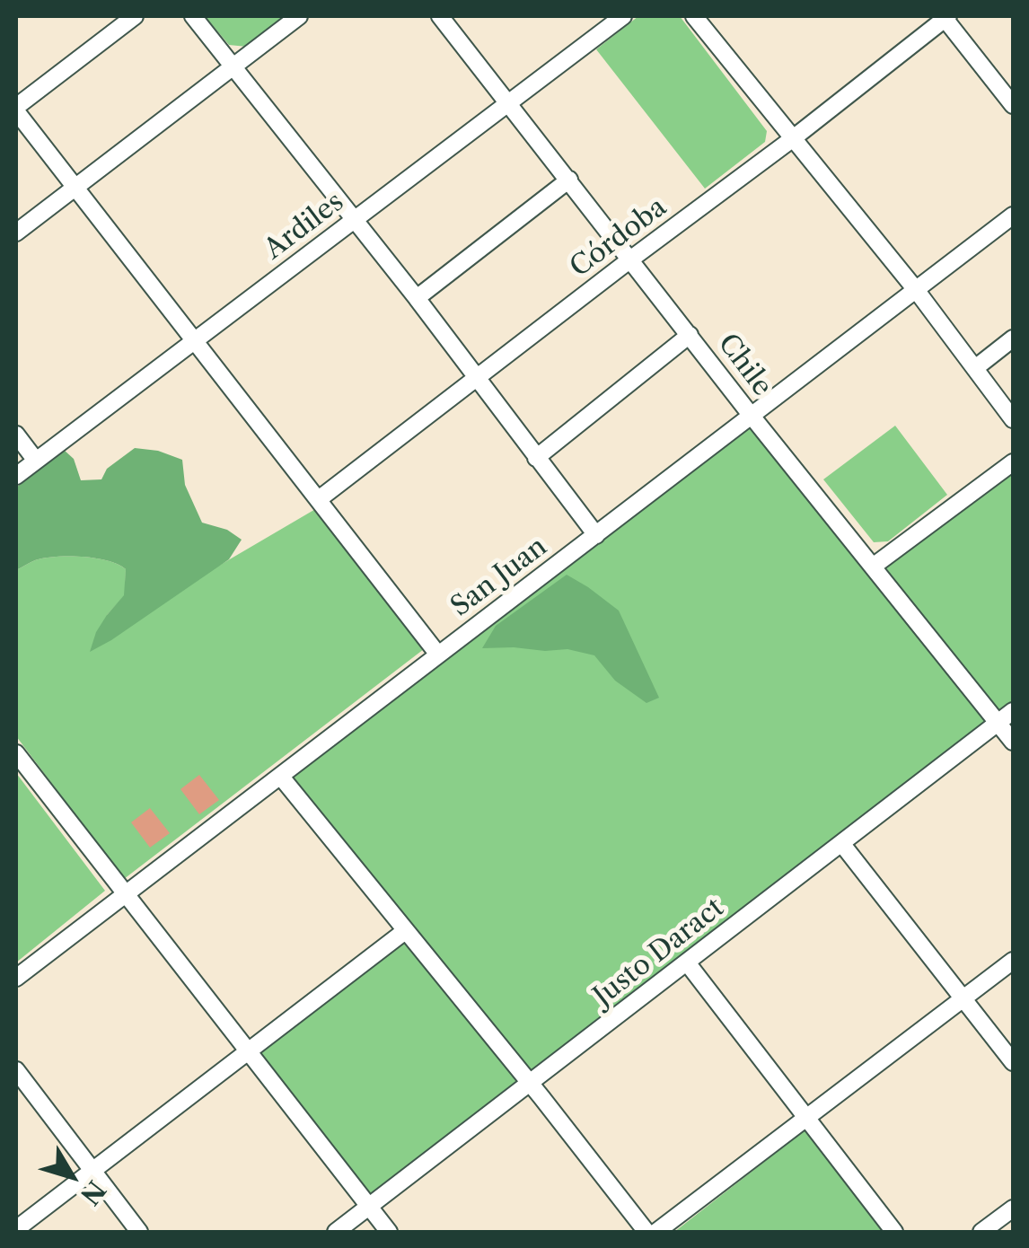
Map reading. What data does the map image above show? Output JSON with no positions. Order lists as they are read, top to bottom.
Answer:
{
  "streets": {
    "street": [
      "Ardiles",
      "Córdoba",
      "Chile",
      "San Juan",
      "Justo Daract"
    ]
  },
  "crossings": [
    ["Ardiles", "Chile"],
    ["Córdoba", "Chile"],
    ["Chile", "San Juan"],
    ["Chile", "Justo Daract"]
  ],
  "north": "bottom right"
}
